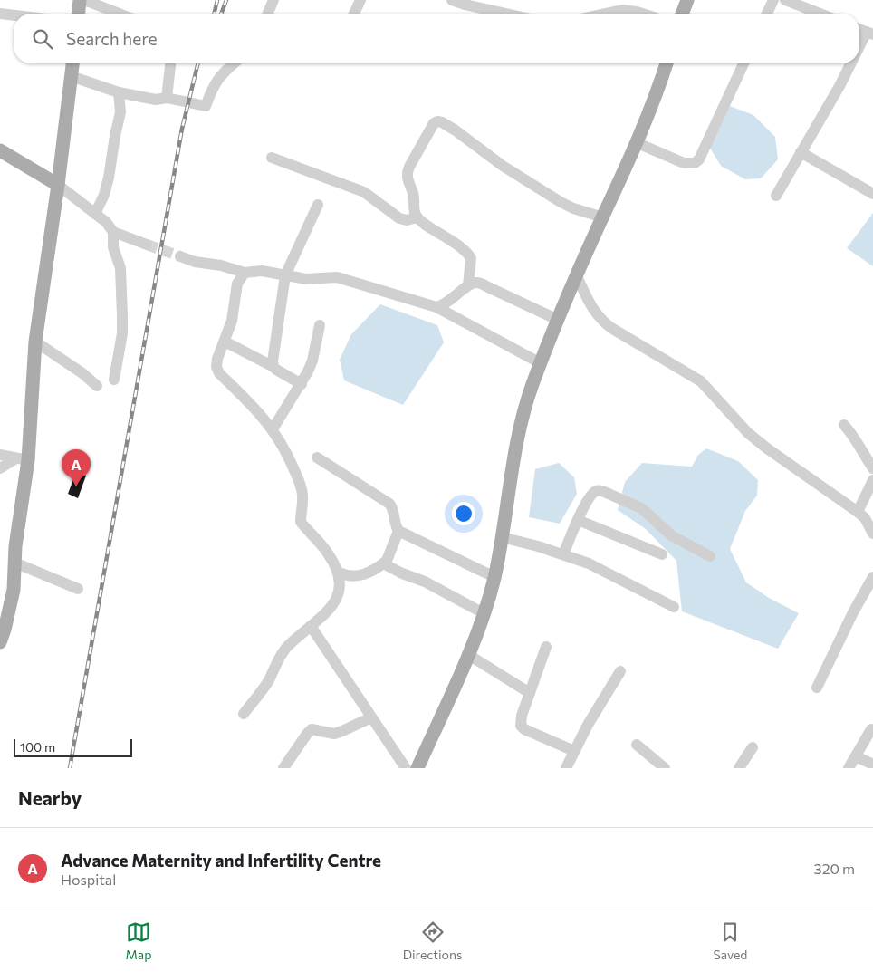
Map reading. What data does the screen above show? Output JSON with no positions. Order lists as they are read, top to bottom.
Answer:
{
  "scale_bar": "100 m",
  "page": {
    "search": "Search here",
    "pins": "A",
    "scale": "100 m",
    "heading": "Nearby",
    "list": [
      {
        "mark": "A",
        "name": "Advance Maternity and Infertility Centre",
        "note": "Hospital",
        "value": "320 m"
      }
    ],
    "nav": ["Map", "Directions", "Saved"]
  }
}
